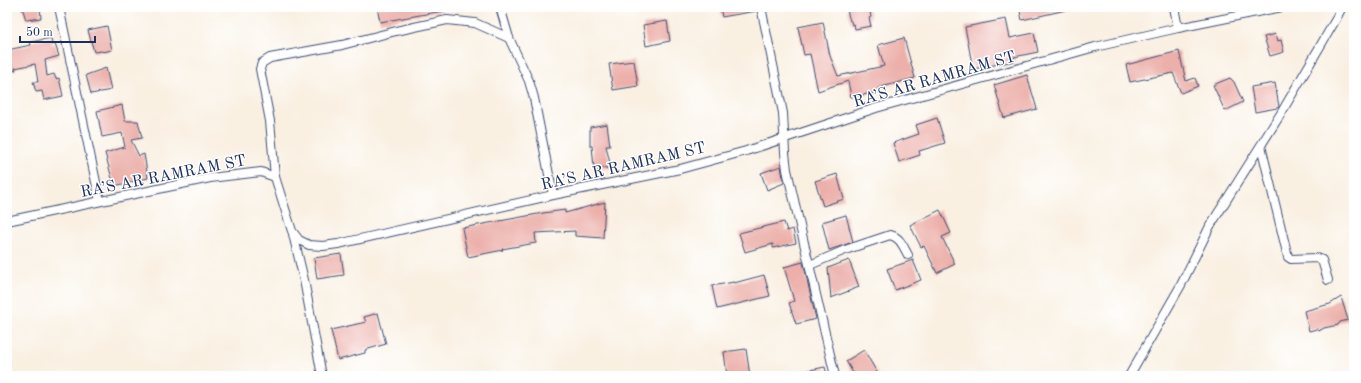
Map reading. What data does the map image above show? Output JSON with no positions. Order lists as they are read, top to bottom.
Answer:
{
  "streets": {
    "street": ["RA’S AR RAMRAM ST"]
  },
  "scale_bar": "50 m"
}
